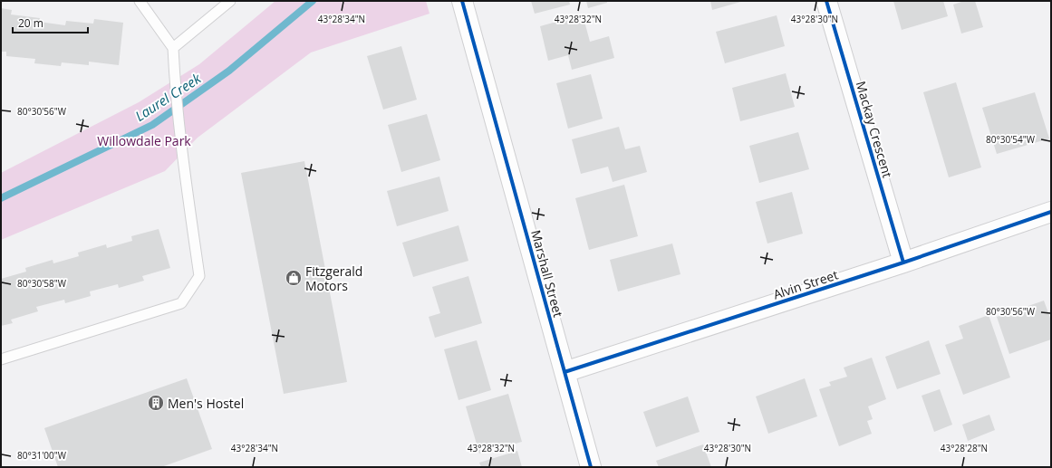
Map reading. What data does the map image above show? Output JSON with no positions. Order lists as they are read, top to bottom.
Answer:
{
  "streets": {
    "street": ["Mackay Crescent", "Marshall Street", "Alvin Street"]
  },
  "crossings": [
    ["Mackay Crescent", "Alvin Street"],
    ["Marshall Street", "Alvin Street"]
  ],
  "water": ["Laurel Creek"],
  "parks": ["Willowdale Park"],
  "places": {
    "shop": ["Fitzgerald Motors"],
    "building": ["Men's Hostel"]
  },
  "scale_bar": "20 m",
  "coordinates": [
    "43°28'34\"N",
    "43°28'32\"N",
    "43°28'30\"N",
    "80°30'56\"W",
    "80°30'54\"W",
    "80°30'58\"W",
    "43°28'28\"N",
    "80°31'00\"W"
  ]
}
